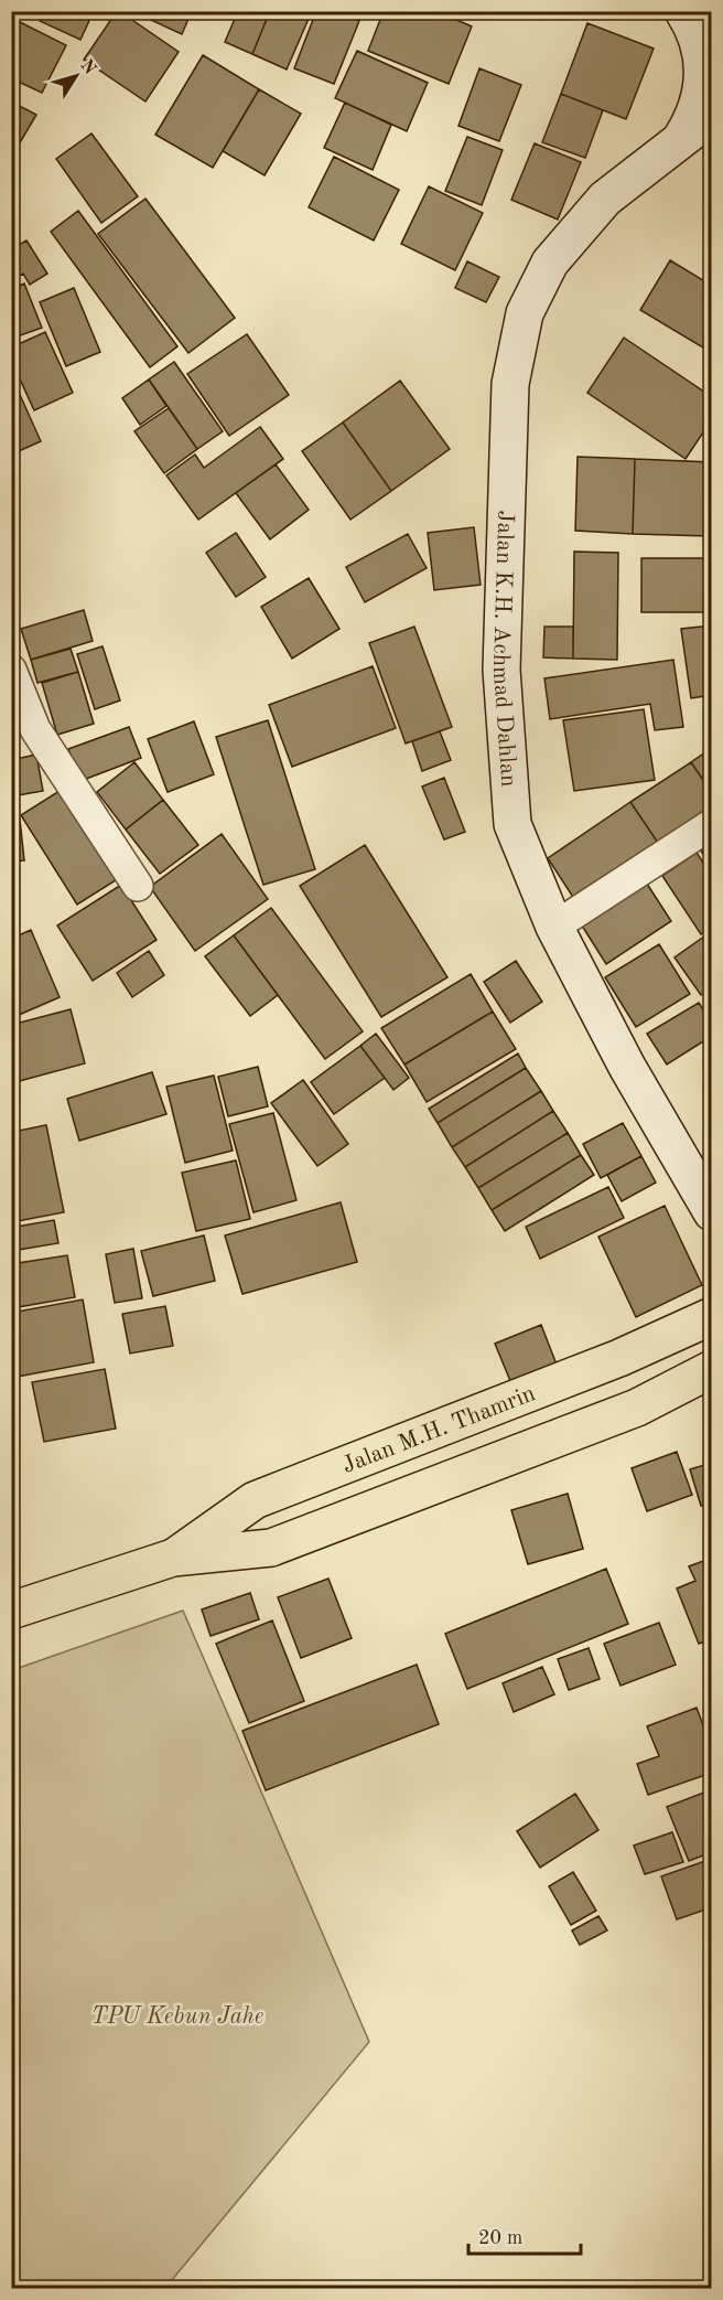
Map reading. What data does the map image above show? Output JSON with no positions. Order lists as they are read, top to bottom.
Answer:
{
  "streets": {
    "highway": ["Jalan M.H. Thamrin"],
    "main road": ["Jalan K.H. Achmad Dahlan"]
  },
  "parks": ["TPU Kebun Jahe"],
  "scale_bar": "20 m",
  "north": "top right"
}
